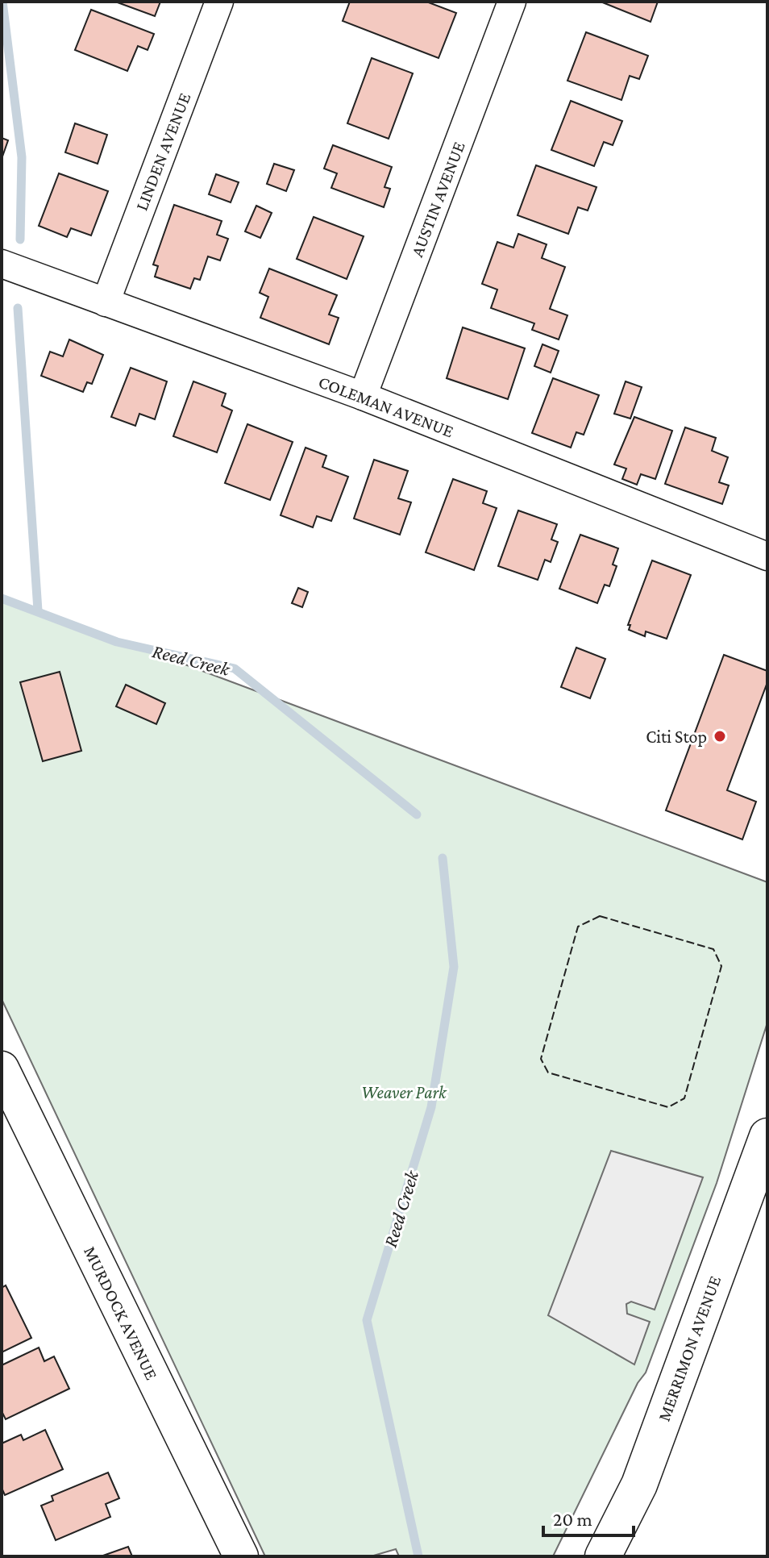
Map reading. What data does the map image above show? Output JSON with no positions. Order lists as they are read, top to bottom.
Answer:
{
  "streets": {
    "main road": ["MERRIMON AVENUE"],
    "street": [
      "LINDEN AVENUE",
      "AUSTIN AVENUE",
      "COLEMAN AVENUE",
      "MURDOCK AVENUE"
    ]
  },
  "crossings": [
    ["LINDEN AVENUE", "COLEMAN AVENUE"],
    ["AUSTIN AVENUE", "COLEMAN AVENUE"]
  ],
  "water": ["Reed Creek"],
  "parks": ["Weaver Park"],
  "places": ["Citi Stop"],
  "scale_bar": "20 m"
}
